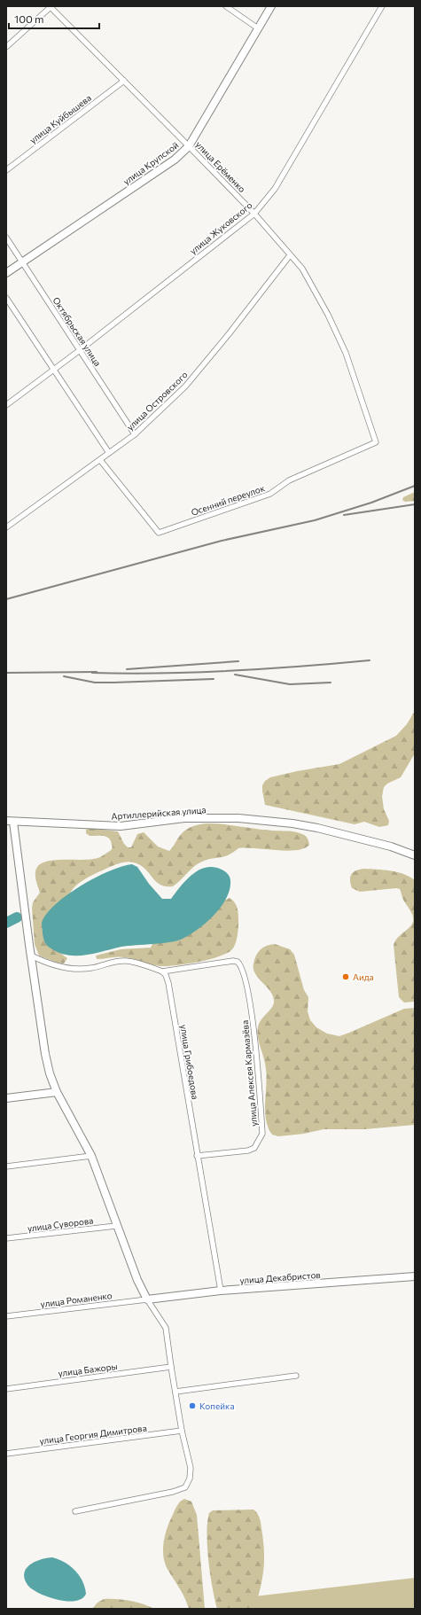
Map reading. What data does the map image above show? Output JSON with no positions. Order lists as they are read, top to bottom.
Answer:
{
  "streets": {
    "street": [
      "улица Куйбышева",
      "улица Крупской",
      "улица Ерёменко",
      "улица Жуковского",
      "Октябрьская улица",
      "улица Островского",
      "Осенний переулок",
      "Артиллерийская улица",
      "улица Грибоедова",
      "улица Алексея Кармазёва",
      "улица Суворова",
      "улица Декабристов",
      "улица Романенко",
      "улица Бажоры",
      "улица Георгия Димитрова"
    ]
  },
  "crossings": [
    ["улица Куйбышева", "улица Ерёменко"],
    ["улица Крупской", "улица Ерёменко"],
    ["улица Крупской", "Октябрьская улица"],
    ["улица Ерёменко", "улица Жуковского"],
    ["улица Ерёменко", "улица Островского"],
    ["улица Ерёменко", "Осенний переулок"],
    ["улица Жуковского", "Октябрьская улица"],
    ["Октябрьская улица", "улица Островского"],
    ["улица Островского", "Осенний переулок"],
    ["улица Грибоедова", "улица Алексея Кармазёва"],
    ["улица Грибоедова", "улица Декабристов"],
    ["улица Декабристов", "улица Романенко"]
  ],
  "places": ["Аида", "Копейка"],
  "scale_bar": "100 m"
}
